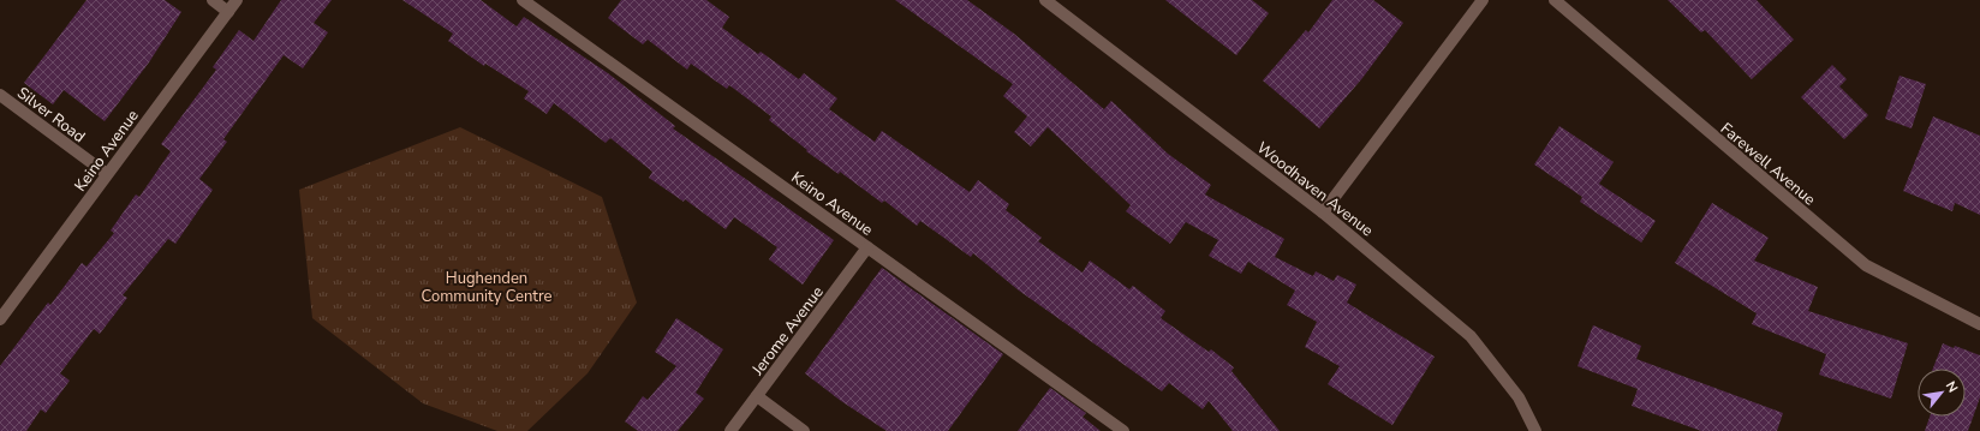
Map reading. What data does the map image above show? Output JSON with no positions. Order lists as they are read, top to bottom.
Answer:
{
  "streets": {
    "street": [
      "Silver Road",
      "Keino Avenue",
      "Farewell Avenue",
      "Woodhaven Avenue",
      "Jerome Avenue"
    ]
  },
  "crossings": [
    ["Silver Road", "Keino Avenue"],
    ["Keino Avenue", "Jerome Avenue"]
  ],
  "parks": ["Hughenden Community Centre"],
  "north": "top right"
}
